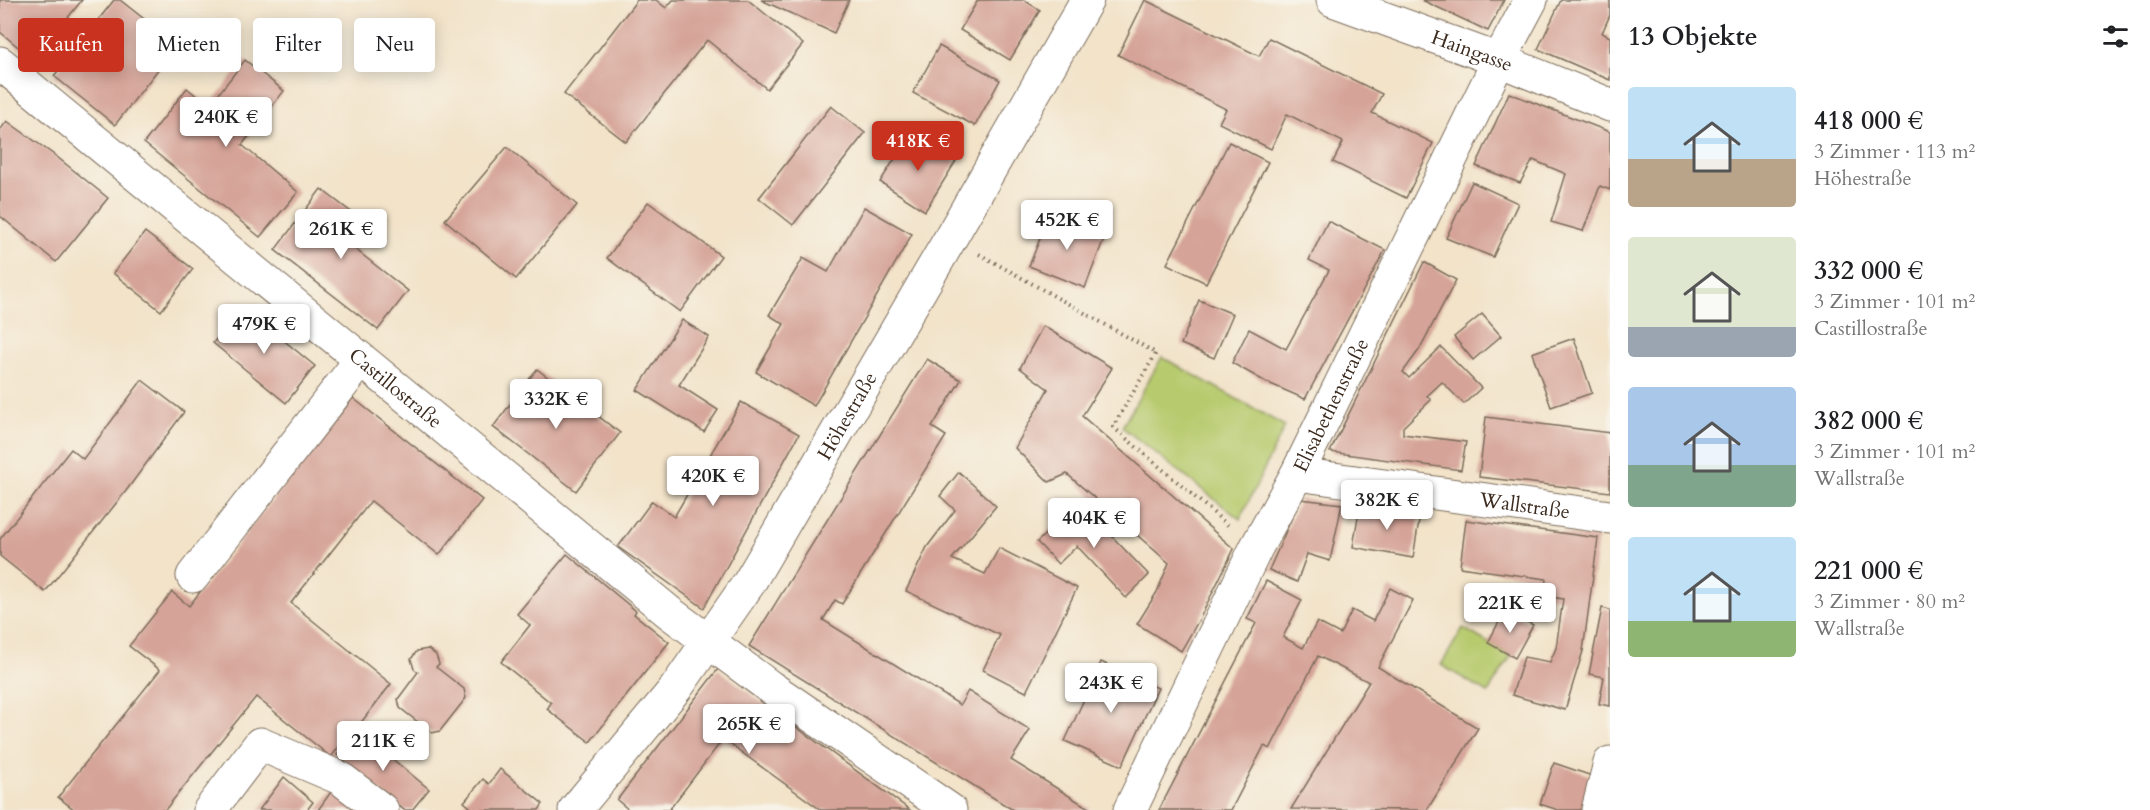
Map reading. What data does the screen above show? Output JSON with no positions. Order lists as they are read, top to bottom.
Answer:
{
  "streets": {
    "street": [
      "Haingasse",
      "Castillostraße",
      "Elisabethenstraße",
      "Höhestraße",
      "Wallstraße"
    ]
  },
  "crossings": [
    ["Haingasse", "Elisabethenstraße"],
    ["Castillostraße", "Höhestraße"],
    ["Elisabethenstraße", "Wallstraße"]
  ],
  "page": {
    "heading": "13 Objekte",
    "chip": [
      "Kaufen",
      "Mieten",
      "Filter",
      "Neu"
    ],
    "list": [
      {
        "name": "418 000 €",
        "note": "3 Zimmer · 113 m² · Höhestraße"
      },
      {
        "name": "332 000 €",
        "note": "3 Zimmer · 101 m² · Castillostraße"
      },
      {
        "name": "382 000 €",
        "note": "3 Zimmer · 101 m² · Wallstraße"
      },
      {
        "name": "221 000 €",
        "note": "3 Zimmer · 80 m² · Wallstraße"
      }
    ],
    "price": [
      "240K €",
      "418K €",
      "452K €",
      "261K €",
      "479K €",
      "332K €",
      "420K €",
      "382K €",
      "404K €",
      "221K €",
      "243K €",
      "265K €",
      "211K €"
    ]
  }
}
